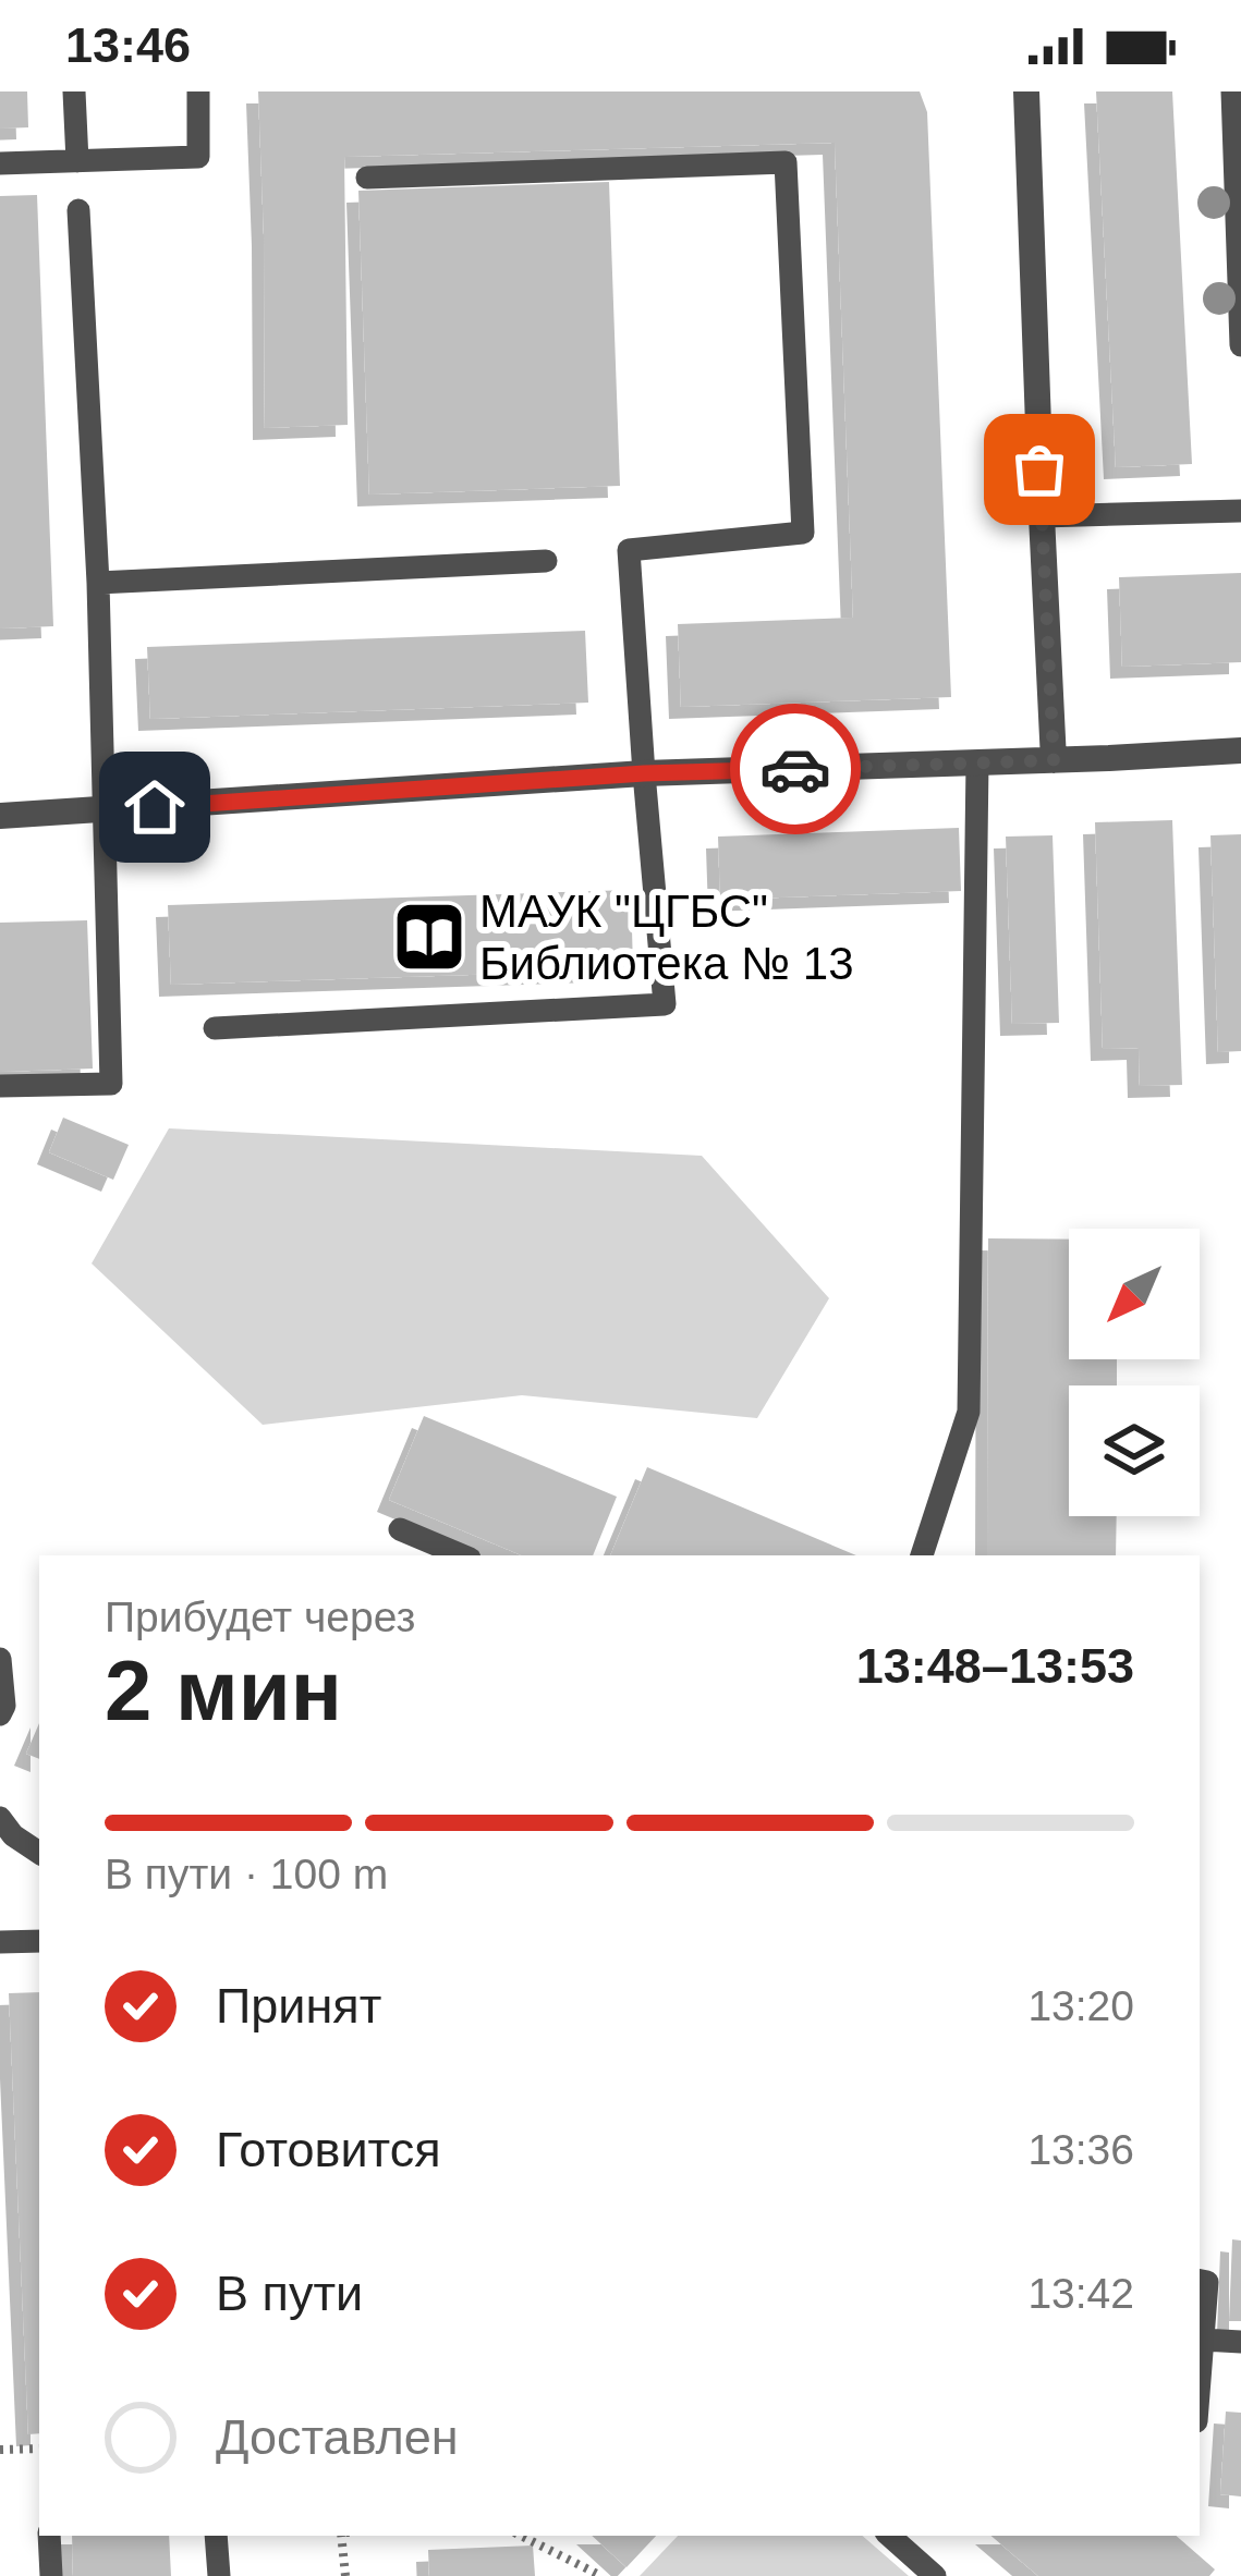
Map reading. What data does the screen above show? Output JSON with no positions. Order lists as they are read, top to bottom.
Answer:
{
  "places": {
    "library": ["МАУК \"ЦГБС\" Библиотека № 13"]
  },
  "north": "bottom left",
  "page": {
    "status": "13:46",
    "heading": ["2 мин", "Прибудет через", "13:48–13:53"],
    "bar": "В пути · 100 m",
    "list": [
      ["Принят", "13:20"],
      ["Готовится", "13:36"],
      ["В пути", "13:42"],
      "Доставлен"
    ]
  }
}
